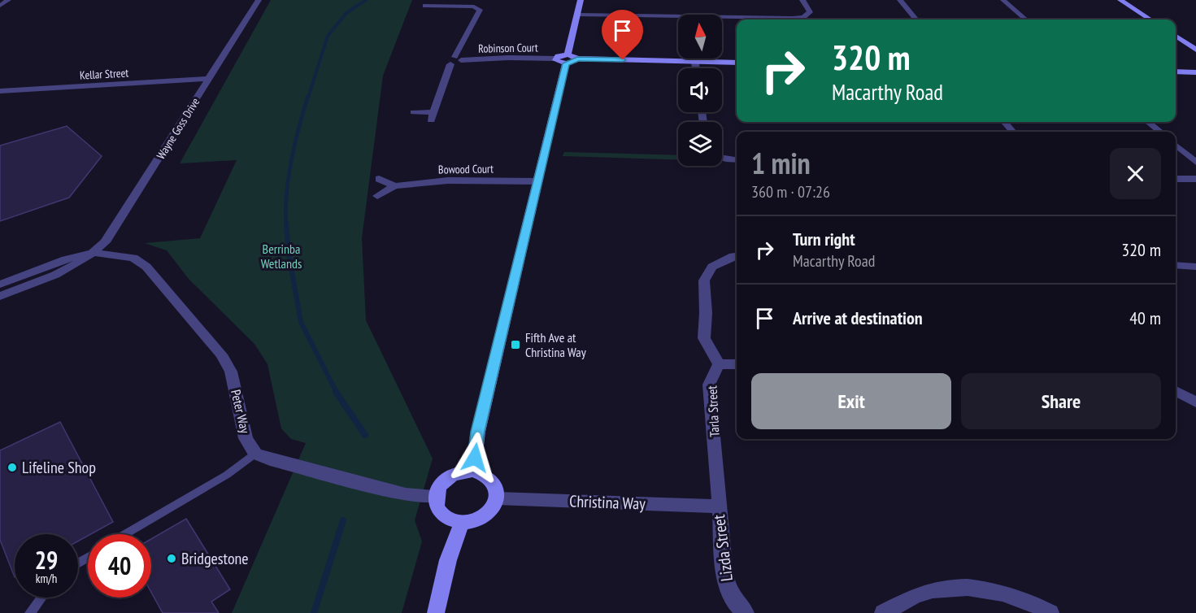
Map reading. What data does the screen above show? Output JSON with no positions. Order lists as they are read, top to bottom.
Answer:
{
  "streets": {
    "street": [
      "Robinson Court",
      "Kellar Street",
      "Wayne Goss Drive",
      "Bowood Court",
      "Peter Way",
      "Tarla Street",
      "Christina Way",
      "Lizda Street"
    ]
  },
  "crossings": [
    ["Kellar Street", "Wayne Goss Drive"],
    ["Wayne Goss Drive", "Peter Way"],
    ["Tarla Street", "Christina Way"],
    ["Tarla Street", "Lizda Street"],
    ["Christina Way", "Lizda Street"]
  ],
  "parks": ["Berrinba Wetlands"],
  "places": {
    "transit": ["Fifth Ave at Christina Way"],
    "other": ["Lifeline Shop", "Bridgestone"]
  },
  "north": "top",
  "page": {
    "turn": ["320 m", "Macarthy Road"],
    "heading": ["1 min", "360 m · 07:26"],
    "list": [
      {
        "name": "Turn right",
        "note": "Macarthy Road",
        "value": "320 m"
      },
      {
        "name": "Arrive at destination",
        "value": "40 m"
      }
    ],
    "buttons": ["Exit", "Share"],
    "speed": "29 km/h",
    "limit": "40"
  }
}
